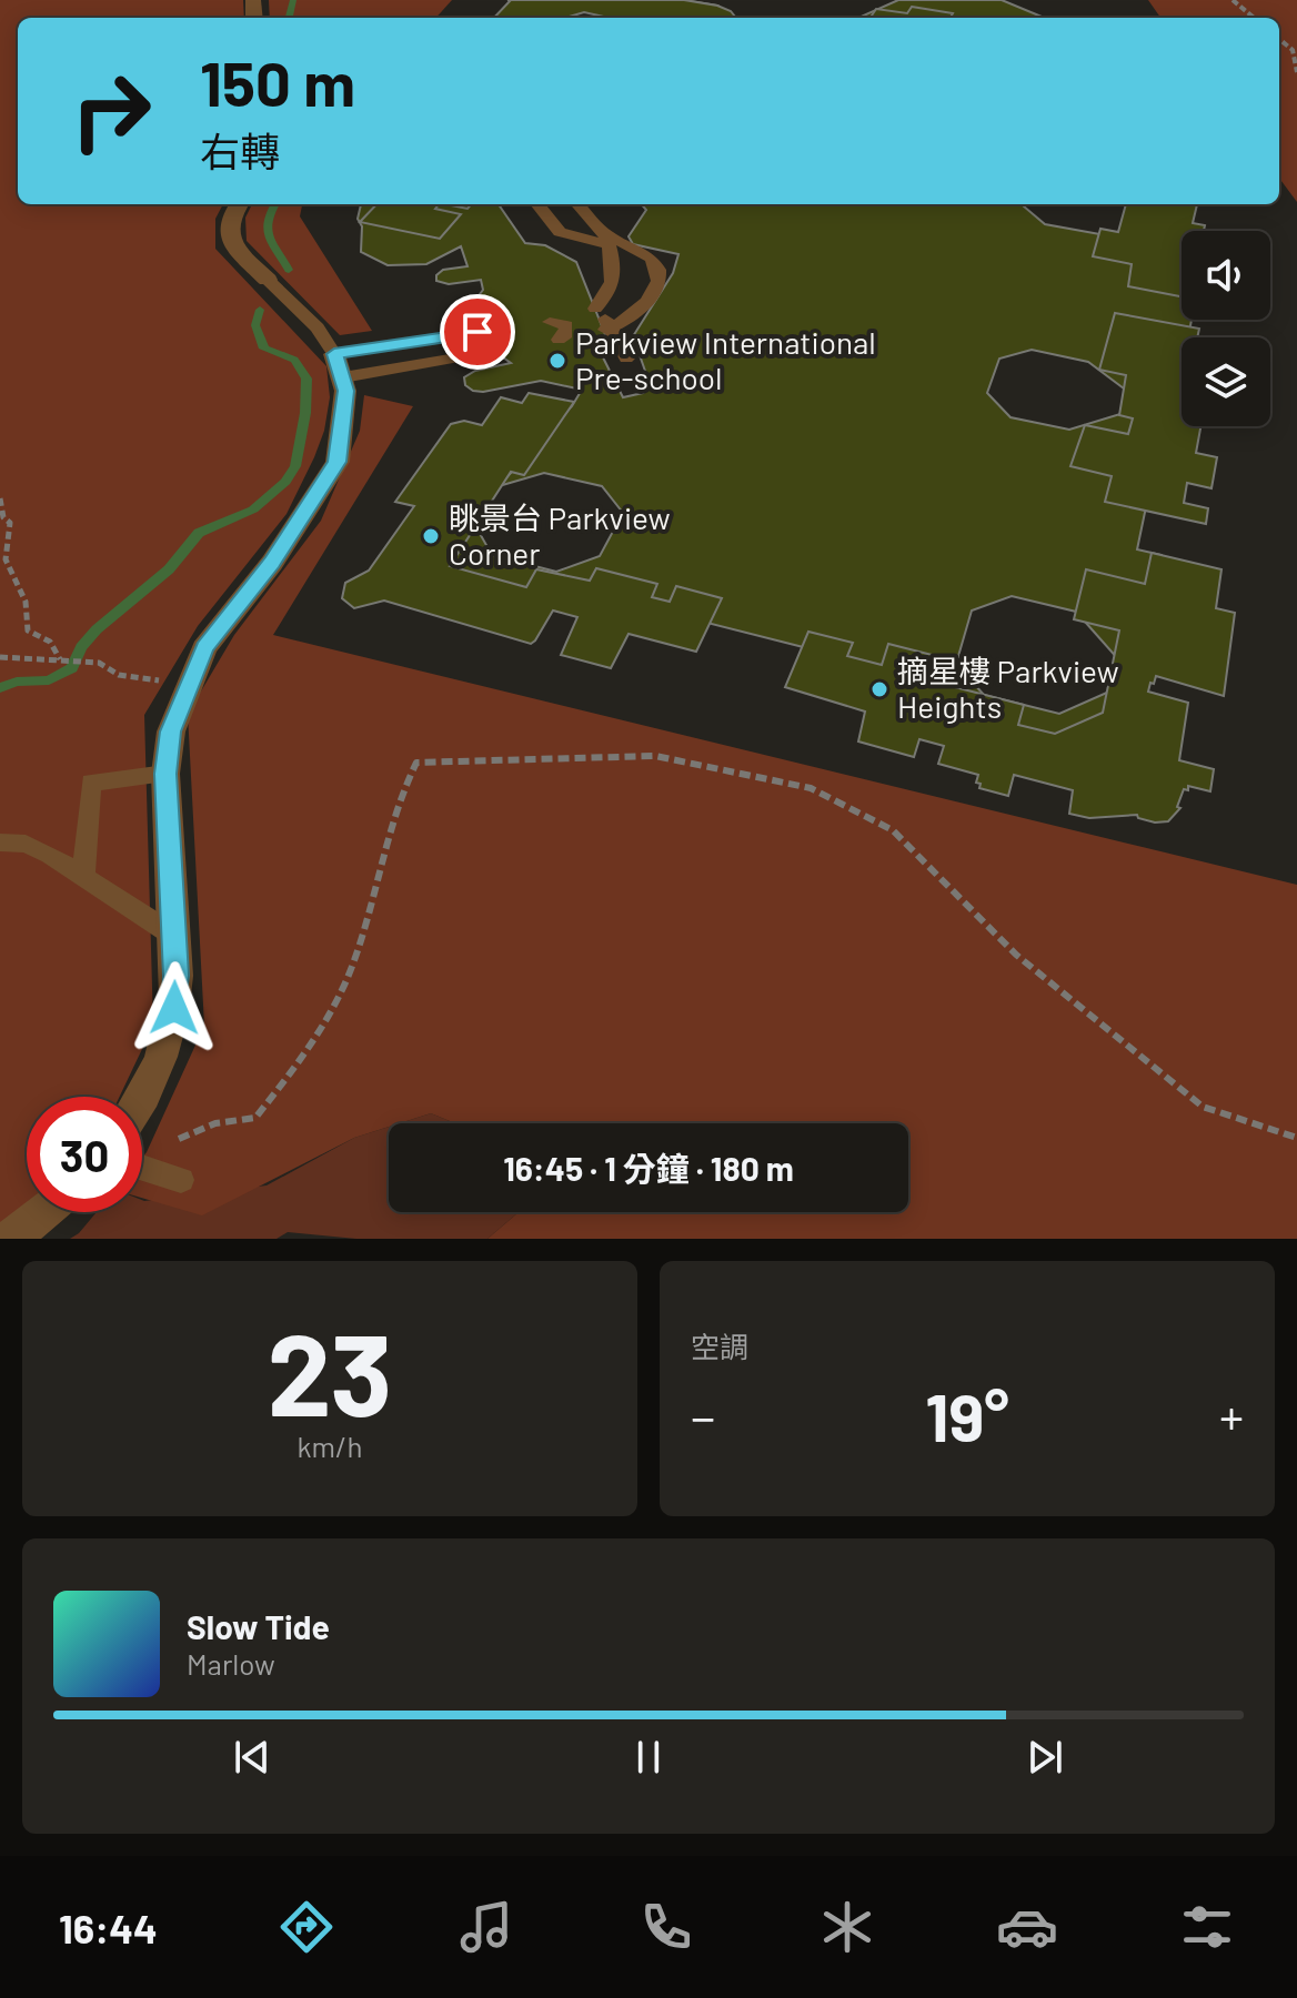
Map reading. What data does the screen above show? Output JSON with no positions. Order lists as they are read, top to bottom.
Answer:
{
  "places": ["Parkview International Pre-school", "眺景台 Parkview Corner", "摘星樓 Parkview Heights"],
  "page": {
    "turn": ["150 m", "右轉"],
    "limit": "30",
    "trip": "16:45 · 1 分鐘 · 180 m",
    "tile": [
      ["23", "km/h"],
      "空調"
    ],
    "heat": ["−", "19°", "+"],
    "song": ["Slow Tide", "Marlow"],
    "tabs": "16:44"
  }
}
